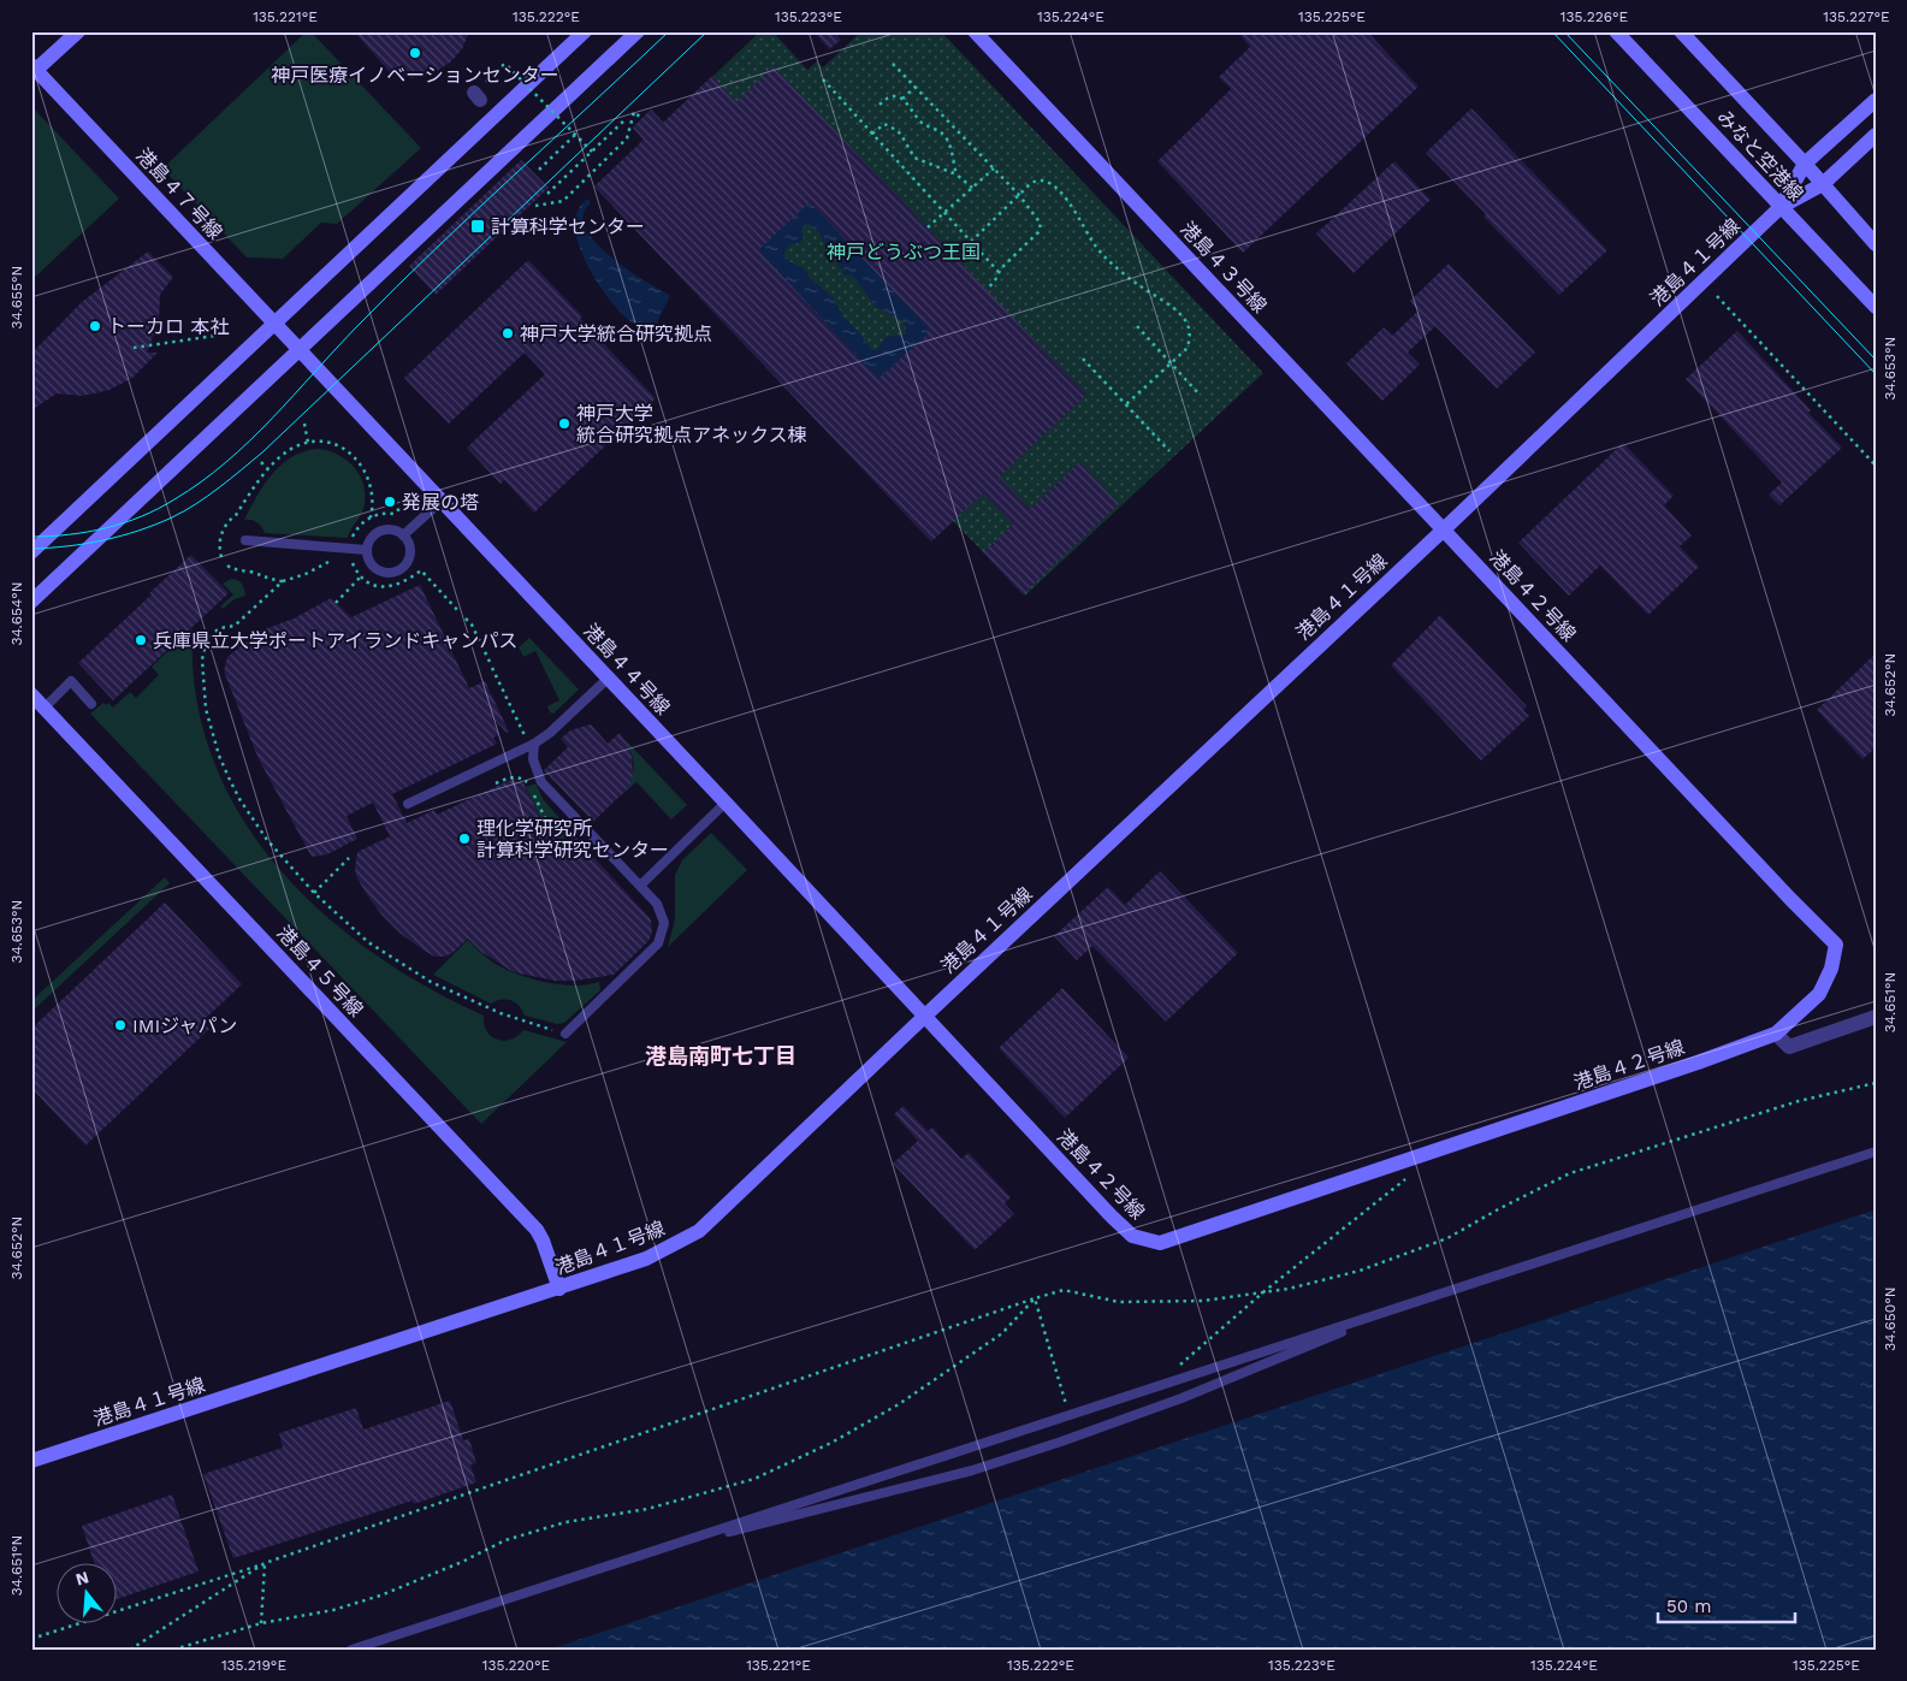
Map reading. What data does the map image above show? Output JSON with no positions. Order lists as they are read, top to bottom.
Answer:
{
  "streets": {
    "street": [
      "みなと空港線",
      "港島４７号線",
      "港島４１号線",
      "港島４３号線",
      "港島４２号線",
      "港島４４号線",
      "港島４５号線"
    ]
  },
  "crossings": [
    ["みなと空港線", "港島４１号線"],
    ["港島４７号線", "港島４４号線"],
    ["港島４１号線", "港島４３号線"],
    ["港島４１号線", "港島４２号線"],
    ["港島４１号線", "港島４４号線"],
    ["港島４１号線", "港島４５号線"],
    ["港島４３号線", "港島４２号線"],
    ["港島４２号線", "港島４４号線"]
  ],
  "districts": ["港島南町七丁目"],
  "parks": ["神戸どうぶつ王国"],
  "places": {
    "other": [
      "神戸医療イノベーションセンター",
      "トーカロ 本社",
      "神戸大学統合研究拠点",
      "神戸大学 統合研究拠点アネックス棟",
      "発展の塔",
      "兵庫県立大学ポートアイランドキャンパス",
      "理化学研究所 計算科学研究センター",
      "IMIジャパン"
    ],
    "transit": ["計算科学センター"]
  },
  "scale_bar": "50 m",
  "north": "top",
  "coordinates": [
    "135.221°E",
    "135.222°E",
    "135.223°E",
    "135.224°E",
    "135.225°E",
    "135.226°E",
    "135.227°E",
    "34.655°N",
    "34.653°N",
    "34.654°N",
    "34.652°N",
    "34.651°N",
    "34.650°N",
    "135.219°E",
    "135.220°E"
  ]
}
